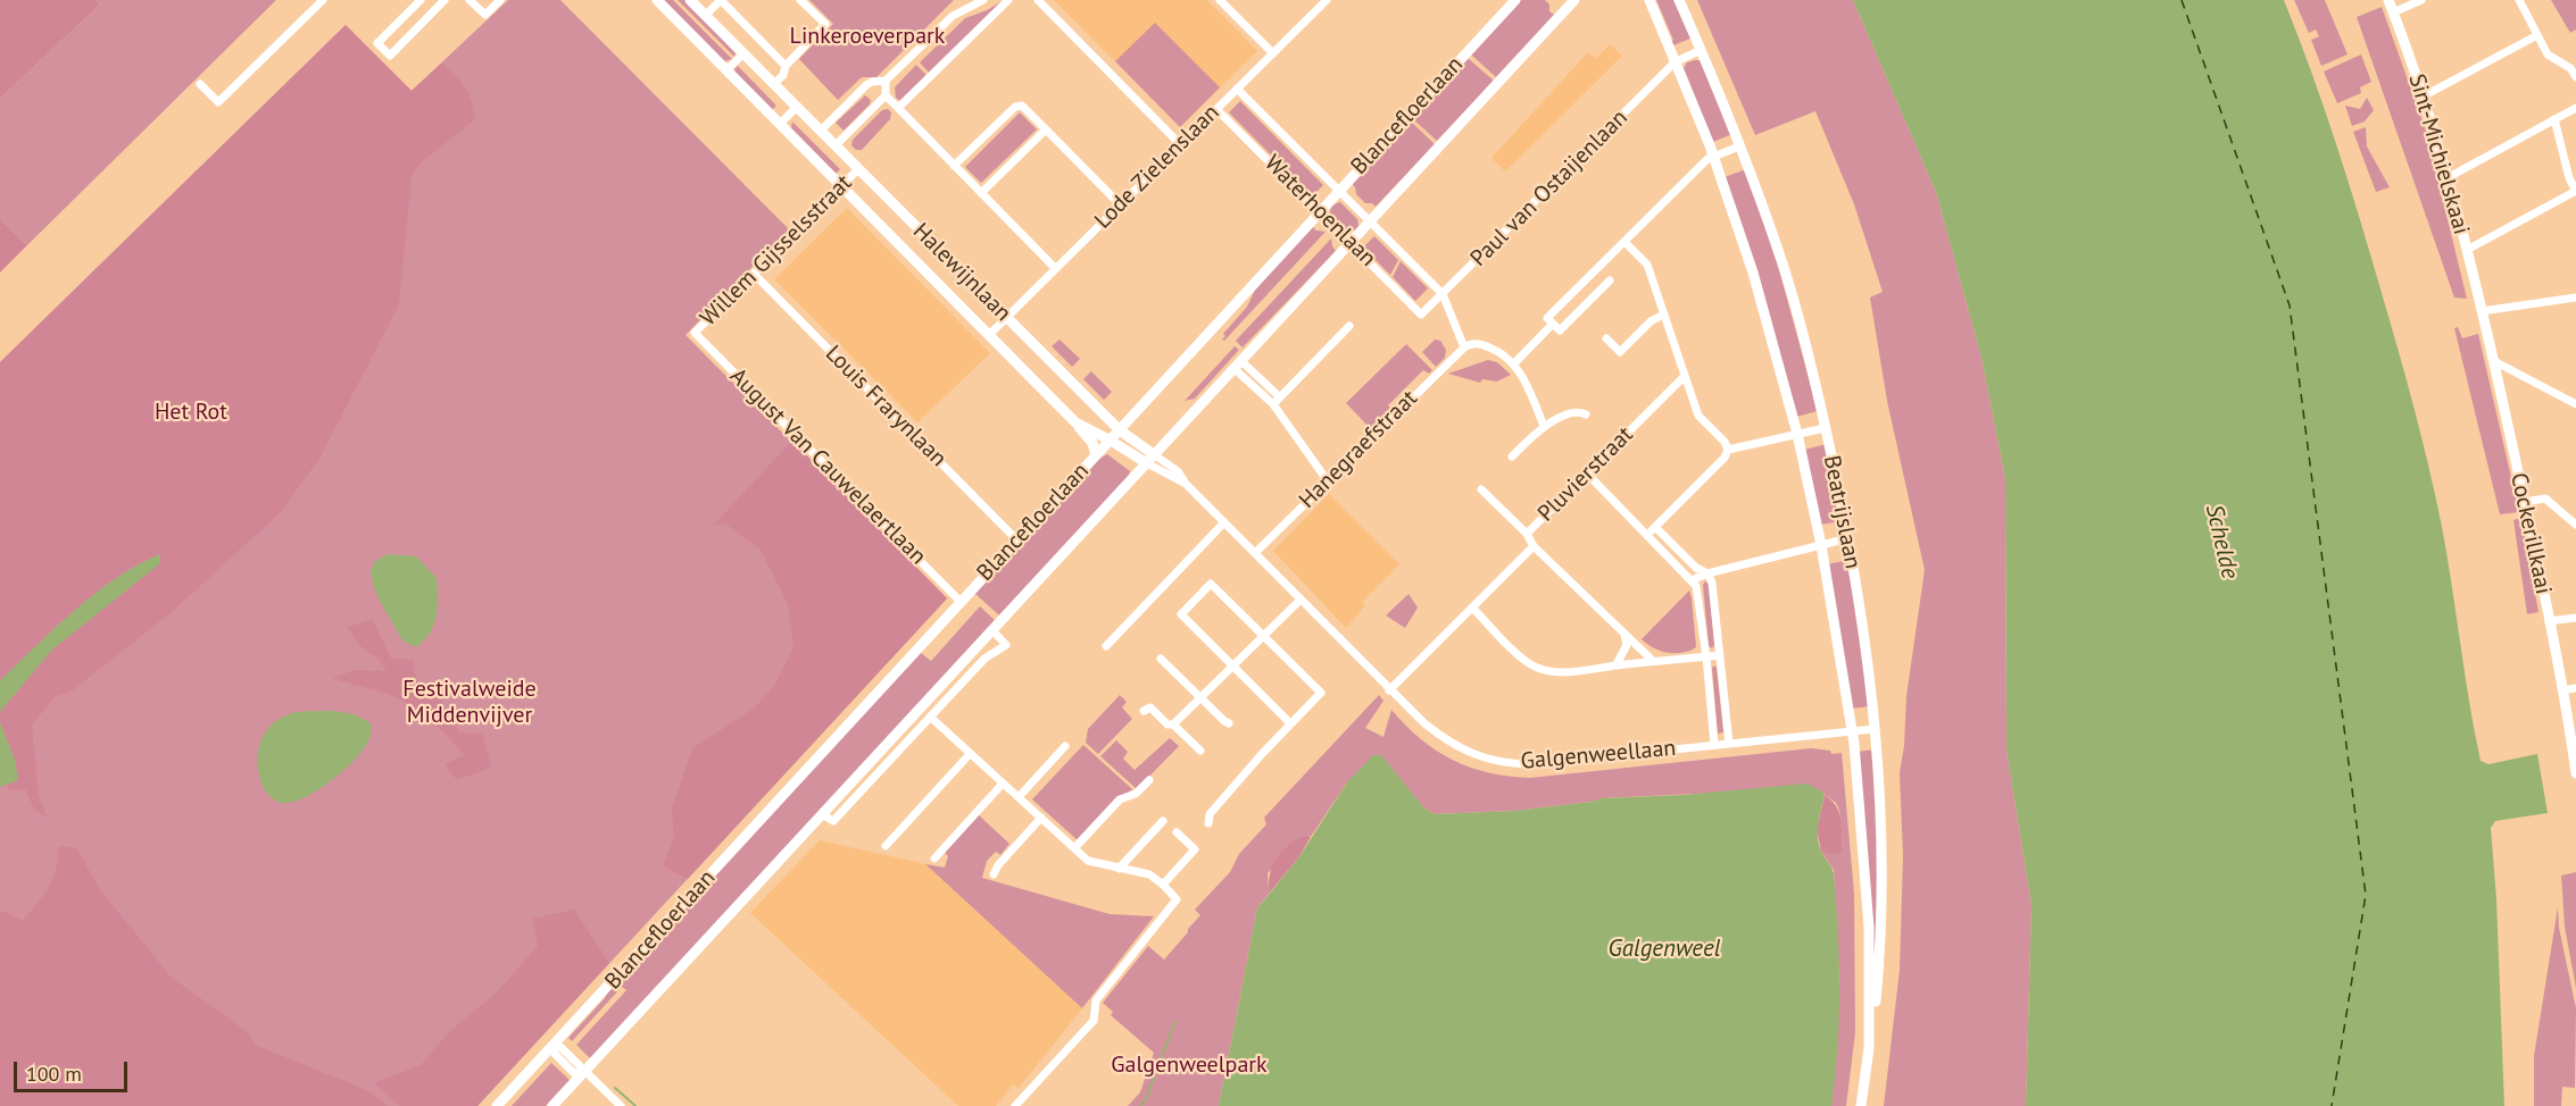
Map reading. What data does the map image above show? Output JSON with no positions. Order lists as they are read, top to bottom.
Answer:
{
  "streets": {
    "street": [
      "Blancefloerlaan",
      "Sint-Michielskaai",
      "Lode Zielenslaan",
      "Paul van Ostaijenlaan",
      "Waterhoenlaan",
      "Willem Gijsselsstraat",
      "Halewijnlaan",
      "Louis Frarynlaan",
      "Hanegraefstraat",
      "August Van Cauwelaertlaan",
      "Pluvierstraat",
      "Beatrijslaan",
      "Cockerillkaai",
      "Galgenweellaan"
    ]
  },
  "crossings": [
    ["Blancefloerlaan", "Waterhoenlaan"],
    ["Blancefloerlaan", "Halewijnlaan"],
    ["Blancefloerlaan", "Louis Frarynlaan"],
    ["Blancefloerlaan", "August Van Cauwelaertlaan"],
    ["Blancefloerlaan", "Galgenweellaan"],
    ["Sint-Michielskaai", "Cockerillkaai"],
    ["Lode Zielenslaan", "Waterhoenlaan"],
    ["Lode Zielenslaan", "Halewijnlaan"],
    ["Paul van Ostaijenlaan", "Waterhoenlaan"],
    ["Paul van Ostaijenlaan", "Beatrijslaan"],
    ["Willem Gijsselsstraat", "Halewijnlaan"],
    ["Willem Gijsselsstraat", "Louis Frarynlaan"],
    ["Willem Gijsselsstraat", "August Van Cauwelaertlaan"],
    ["Halewijnlaan", "Galgenweellaan"],
    ["Hanegraefstraat", "Galgenweellaan"],
    ["Pluvierstraat", "Galgenweellaan"],
    ["Beatrijslaan", "Galgenweellaan"]
  ],
  "water": ["Schelde", "Galgenweel"],
  "parks": [
    "Linkeroeverpark",
    "Het Rot",
    "Festivalweide Middenvijver",
    "Galgenweelpark"
  ],
  "scale_bar": "100 m"
}
